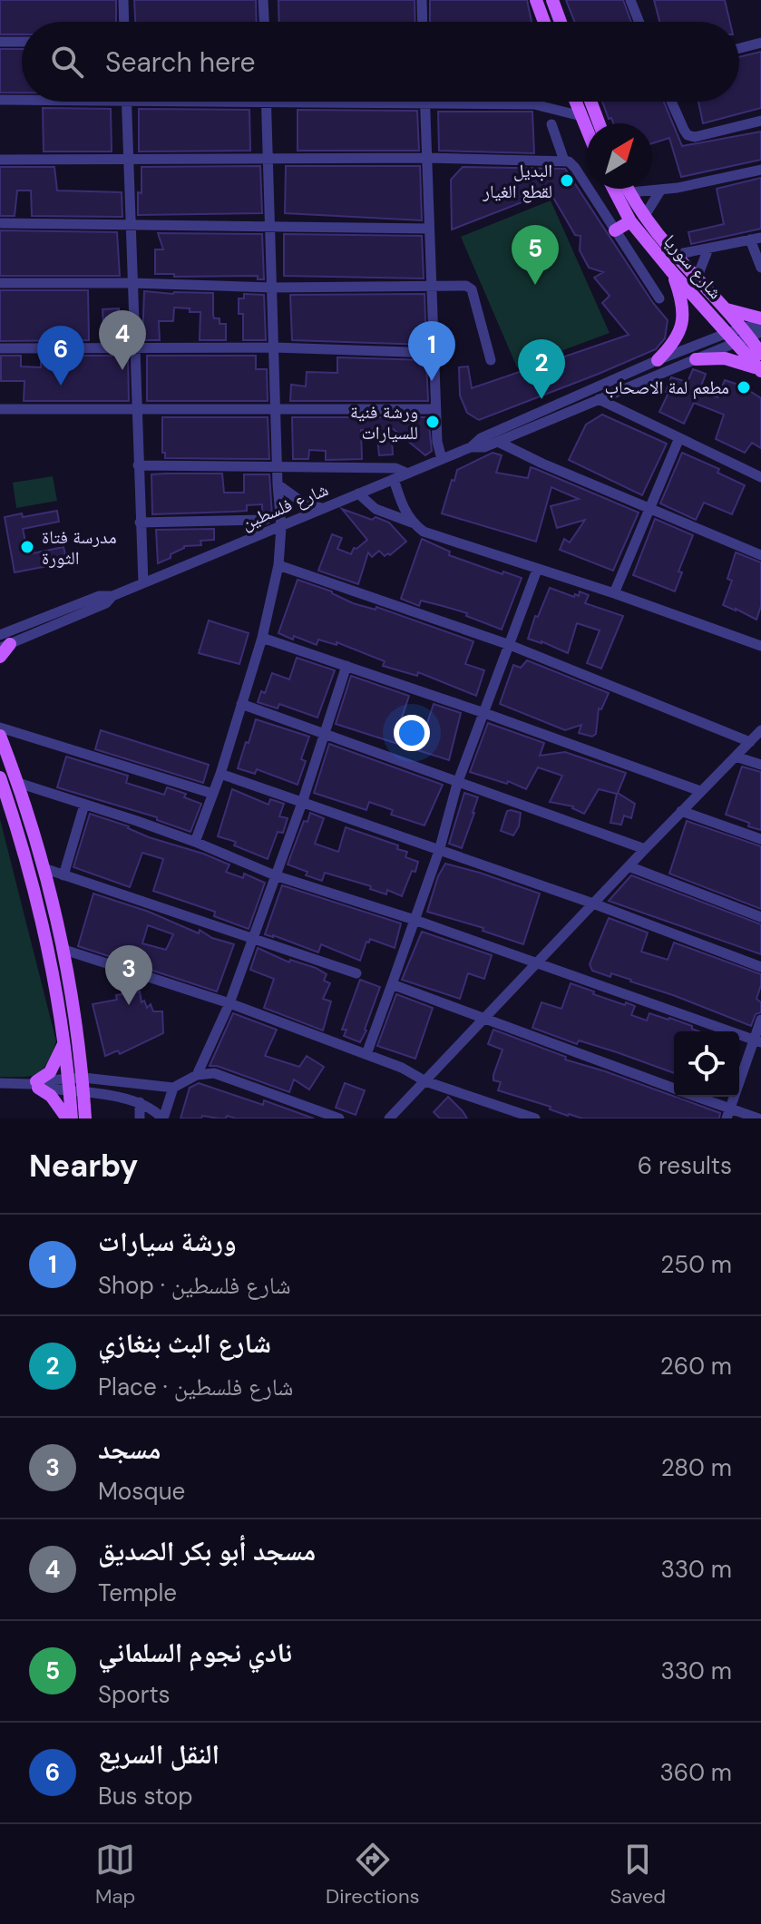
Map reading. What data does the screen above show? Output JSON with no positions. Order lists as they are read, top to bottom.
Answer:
{
  "streets": {
    "main road": ["شارع سوريا"],
    "street": ["شارع فلسطين"]
  },
  "crossings": [
    ["شارع سوريا", "شارع فلسطين"]
  ],
  "places": [
    "البديل لقطع الغيار",
    "مطعم لمة الاصحاب",
    "ورشة فنية للسيارات",
    "مدرسة فتاة الثورة"
  ],
  "north": "top right",
  "page": {
    "search": "Search here",
    "pins": [
      "5",
      "4",
      "1",
      "6",
      "2",
      "3"
    ],
    "heading": ["Nearby", "6 results"],
    "list": [
      {
        "mark": "1",
        "name": "ورشة سيارات",
        "note": "Shop · شارع فلسطين",
        "value": "250 m"
      },
      {
        "mark": "2",
        "name": "شارع البث بنغازي",
        "note": "Place · شارع فلسطين",
        "value": "260 m"
      },
      {
        "mark": "3",
        "name": "مسجد",
        "note": "Mosque",
        "value": "280 m"
      },
      {
        "mark": "4",
        "name": "مسجد أبو بكر الصديق",
        "note": "Temple",
        "value": "330 m"
      },
      {
        "mark": "5",
        "name": "نادي نجوم السلماني",
        "note": "Sports",
        "value": "330 m"
      },
      {
        "mark": "6",
        "name": "النقل السريع",
        "note": "Bus stop",
        "value": "360 m"
      }
    ],
    "nav": ["Map", "Directions", "Saved"]
  }
}
